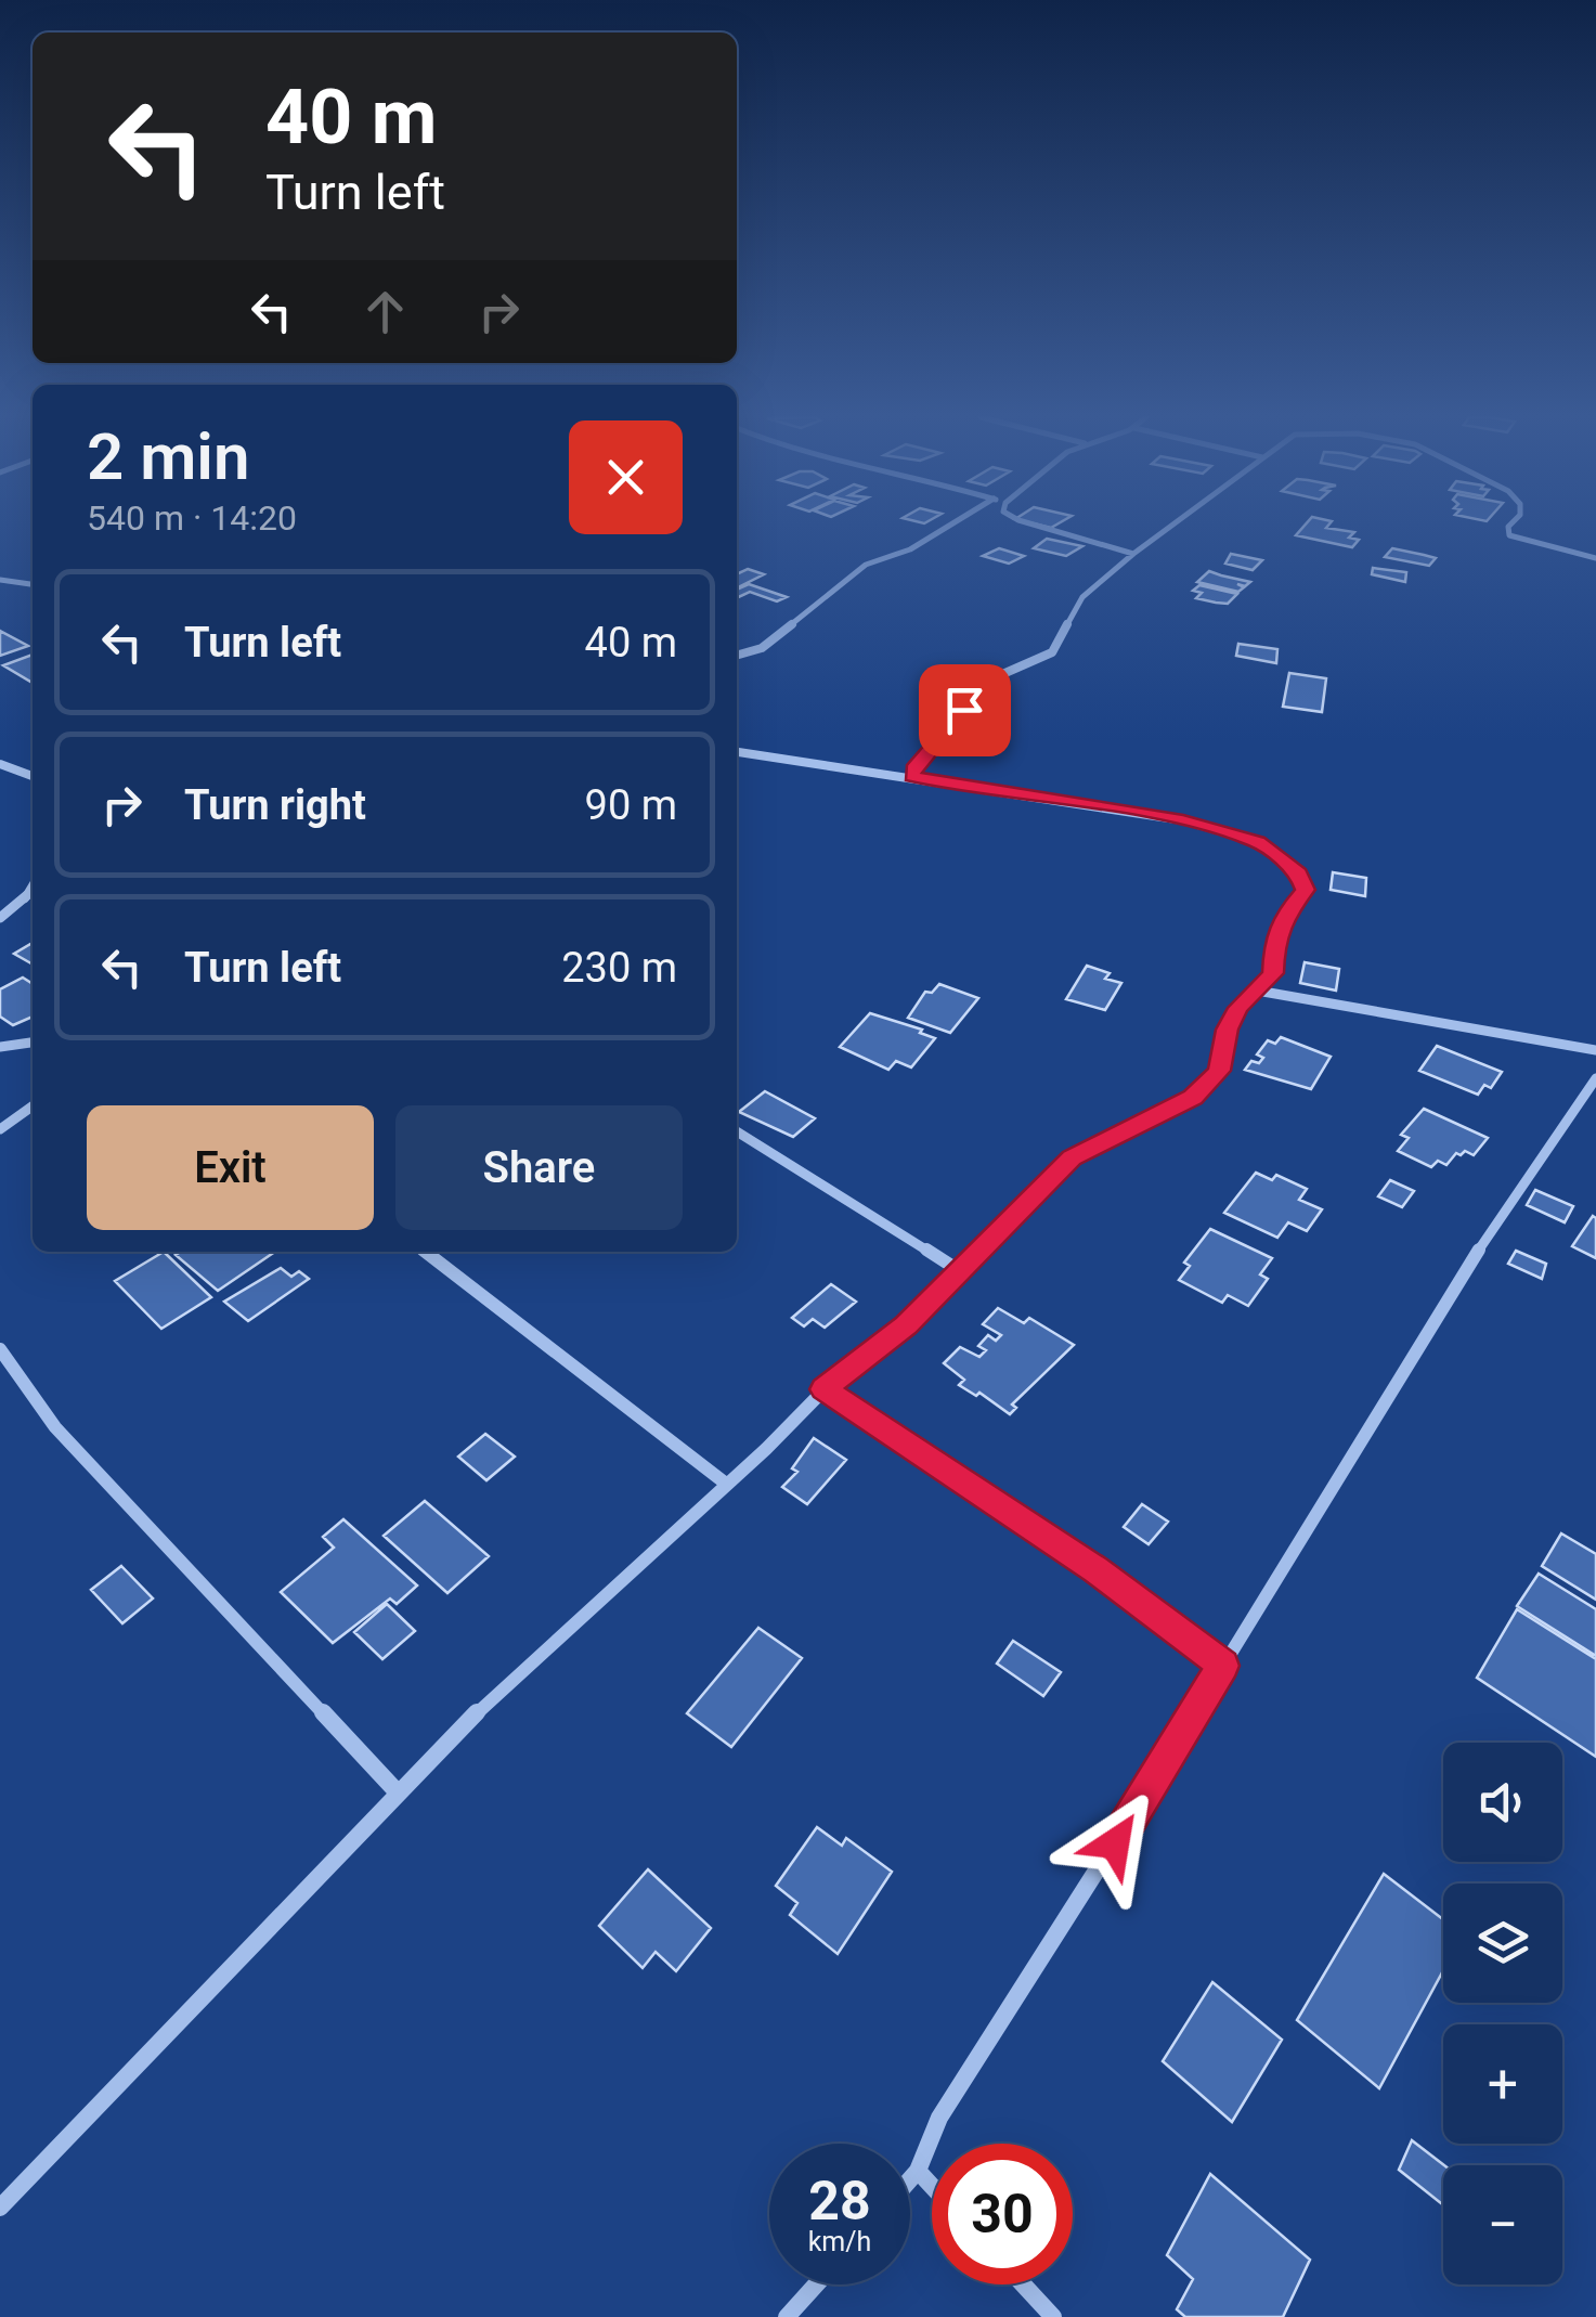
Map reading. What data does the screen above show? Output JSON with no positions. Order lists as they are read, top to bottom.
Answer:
{
  "page": {
    "turn": ["40 m", "Turn left"],
    "heading": ["2 min", "540 m · 14:20"],
    "list": [
      {
        "name": "Turn left",
        "value": "40 m"
      },
      {
        "name": "Turn right",
        "value": "90 m"
      },
      {
        "name": "Turn left",
        "value": "230 m"
      }
    ],
    "buttons": ["Exit", "Share"],
    "map_buttons": ["+", "−"],
    "speed": "28 km/h",
    "limit": "30"
  }
}
